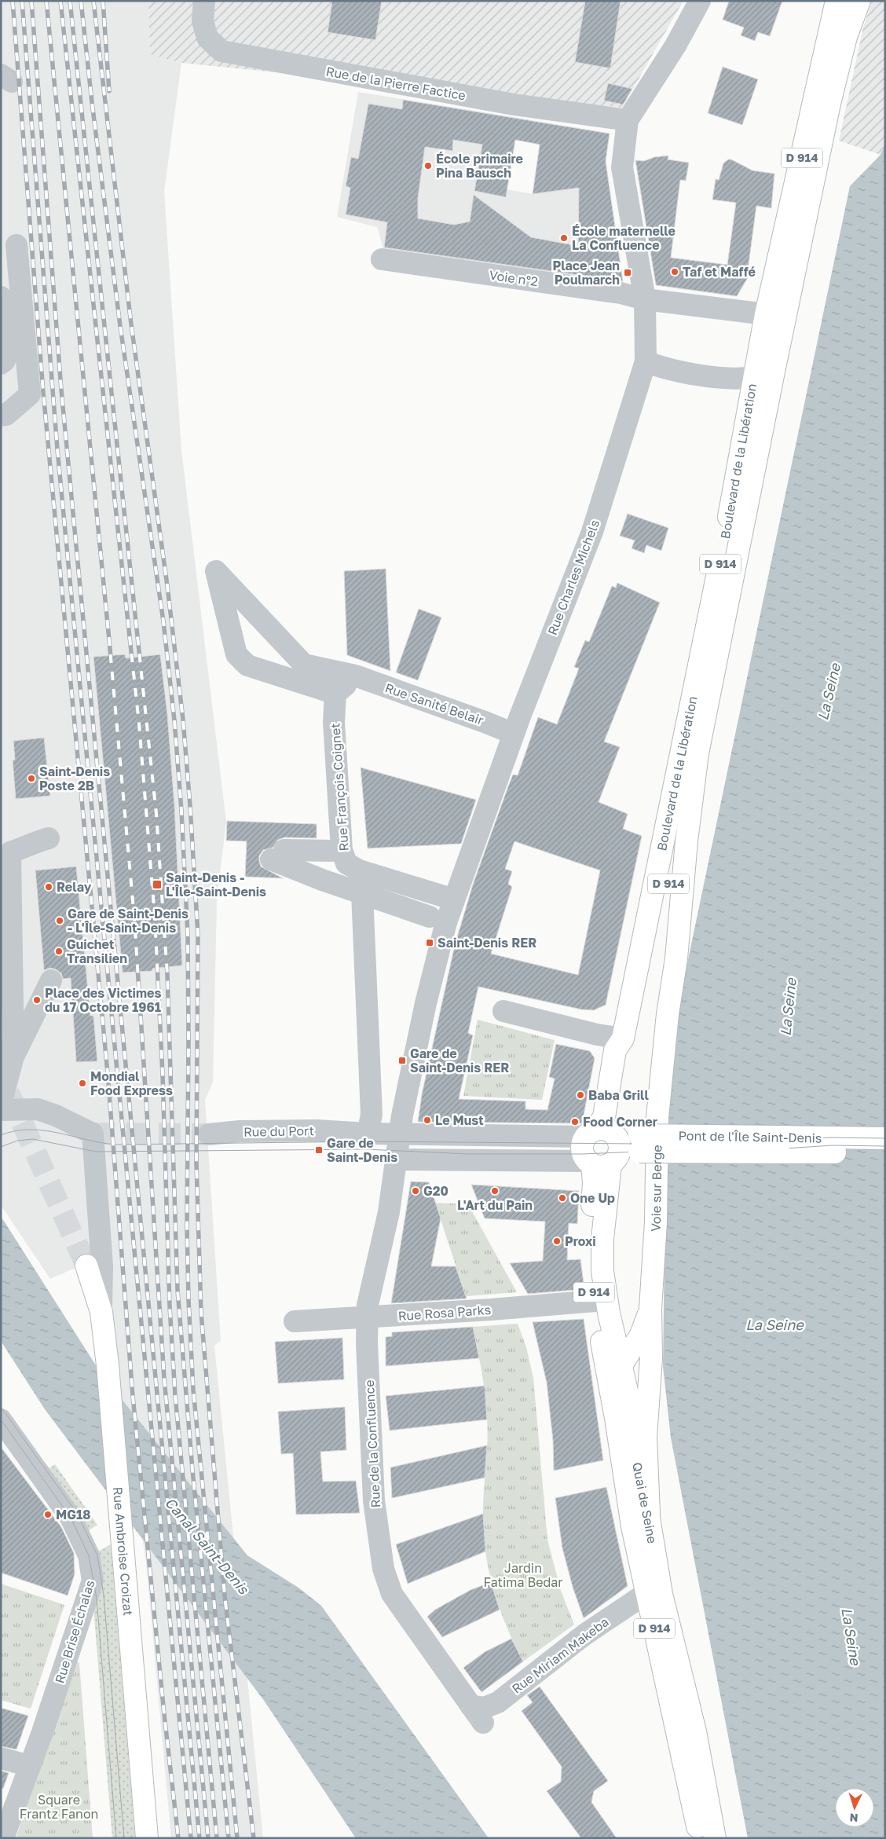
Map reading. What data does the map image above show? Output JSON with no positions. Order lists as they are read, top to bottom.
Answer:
{
  "streets": {
    "main road": [
      "D 914",
      "Boulevard de la Libération",
      "Pont de l'Île Saint-Denis",
      "Voie sur Berge",
      "Quai de Seine",
      "Rue Ambroise Croizat"
    ],
    "street": [
      "Rue de la Pierre Factice",
      "Voie n°2",
      "Rue Charles Michels",
      "Rue Sanité Belair",
      "Rue François Coignet",
      "Rue du Port",
      "Rue Rosa Parks",
      "Rue de la Confluence",
      "Rue Brise Échalas",
      "Rue Miriam Makeba"
    ]
  },
  "crossings": [
    ["Rue de la Pierre Factice", "Rue Charles Michels"],
    ["D 914", "Boulevard de la Libération"],
    ["D 914", "Voie sur Berge"],
    ["Voie n°2", "Rue Charles Michels"],
    ["Boulevard de la Libération", "Rue du Port"],
    ["Boulevard de la Libération", "Pont de l'Île Saint-Denis"],
    ["Boulevard de la Libération", "Voie sur Berge"],
    ["Boulevard de la Libération", "Quai de Seine"],
    ["Rue Charles Michels", "Rue Sanité Belair"],
    ["Rue Charles Michels", "Rue François Coignet"],
    ["Rue Charles Michels", "Rue du Port"],
    ["Rue Charles Michels", "Rue de la Confluence"],
    ["Rue Sanité Belair", "Rue François Coignet"],
    ["Rue du Port", "Pont de l'Île Saint-Denis"],
    ["Rue du Port", "Quai de Seine"],
    ["Pont de l'Île Saint-Denis", "Quai de Seine"],
    ["Voie sur Berge", "Quai de Seine"],
    ["Rue Rosa Parks", "Rue de la Confluence"],
    ["Rue Rosa Parks", "Quai de Seine"],
    ["Rue de la Confluence", "Rue Miriam Makeba"],
    ["Quai de Seine", "Rue Miriam Makeba"]
  ],
  "water": ["La Seine", "Canal Saint-Denis"],
  "parks": ["Jardin Fatima Bedar", "Square Frantz Fanon"],
  "places": {
    "other": [
      "École primaire Pina Bausch",
      "École maternelle La Confluence",
      "Taf et Maffé",
      "Saint-Denis Poste 2B",
      "Relay",
      "Gare de Saint-Denis - L'Île-Saint-Denis",
      "Guichet Transilien",
      "Place des Victimes du 17 Octobre 1961",
      "Mondial Food Express",
      "Baba Grill",
      "Le Must",
      "Food Corner",
      "G20",
      "L'Art du Pain",
      "One Up",
      "Proxi",
      "MG18"
    ],
    "transit": [
      "Place Jean Poulmarch",
      "Saint-Denis - L'Île-Saint-Denis",
      "Saint-Denis RER",
      "Gare de Saint-Denis RER",
      "Gare de Saint-Denis"
    ]
  },
  "north": "bottom"
}
